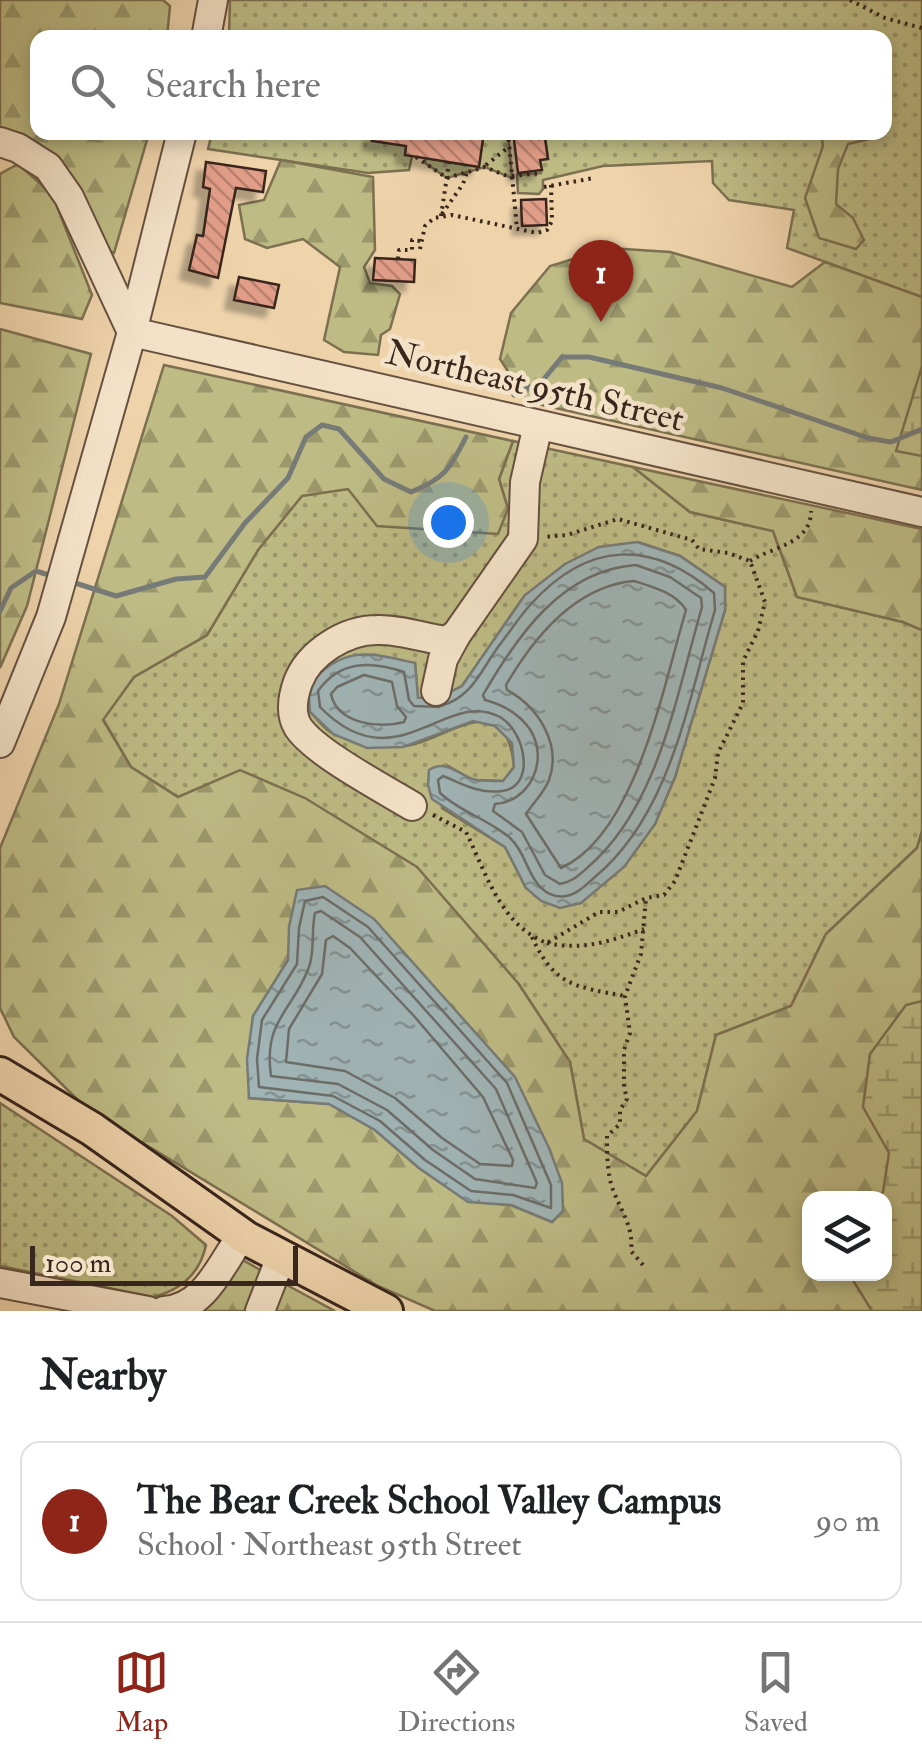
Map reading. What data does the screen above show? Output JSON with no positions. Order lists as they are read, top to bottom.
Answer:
{
  "streets": {
    "street": ["Northeast 95th Street"]
  },
  "scale_bar": "100 m",
  "page": {
    "search": "Search here",
    "pins": "1",
    "scale": "100 m",
    "heading": "Nearby",
    "list": [
      {
        "mark": "1",
        "name": "The Bear Creek School Valley Campus",
        "note": "School · Northeast 95th Street",
        "value": "90 m"
      }
    ],
    "nav": ["Map", "Directions", "Saved"]
  }
}
